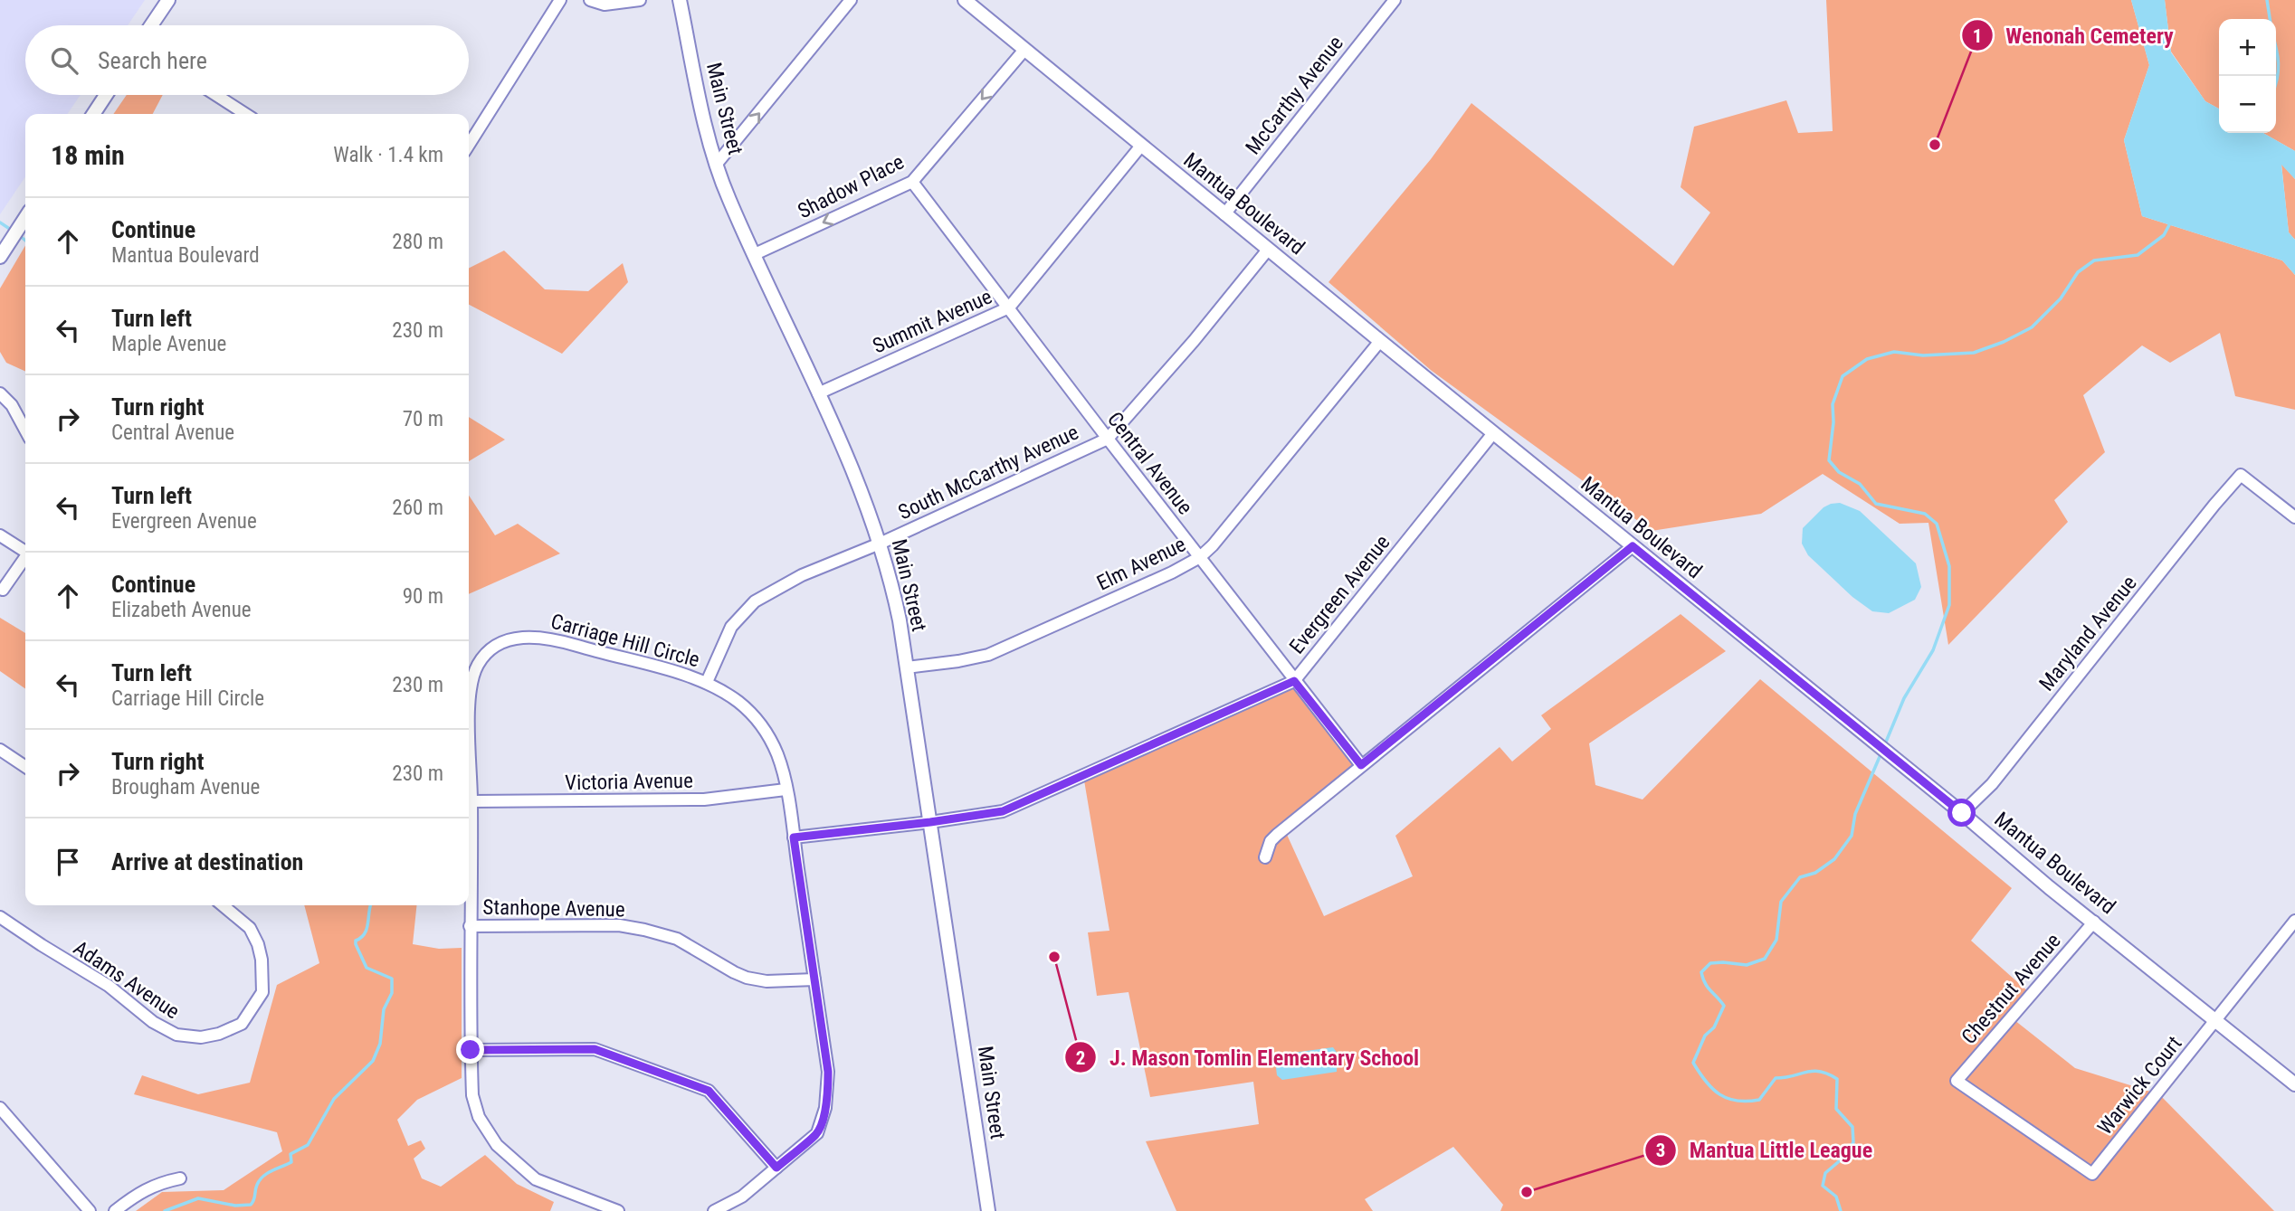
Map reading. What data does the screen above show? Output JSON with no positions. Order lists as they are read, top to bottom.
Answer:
{
  "streets": {
    "main road": ["Main Street", "Mantua Boulevard"],
    "street": [
      "McCarthy Avenue",
      "Shadow Place",
      "Summit Avenue",
      "Central Avenue",
      "South McCarthy Avenue",
      "Elm Avenue",
      "Evergreen Avenue",
      "Maryland Avenue",
      "Carriage Hill Circle",
      "Victoria Avenue",
      "Stanhope Avenue",
      "Adams Avenue",
      "Chestnut Avenue",
      "Warwick Court"
    ]
  },
  "crossings": [
    ["McCarthy Avenue", "Mantua Boulevard"],
    ["Main Street", "Shadow Place"],
    ["Main Street", "Summit Avenue"],
    ["Main Street", "South McCarthy Avenue"],
    ["Main Street", "Elm Avenue"],
    ["Main Street", "Evergreen Avenue"],
    ["Shadow Place", "Mantua Boulevard"],
    ["Shadow Place", "Central Avenue"],
    ["Mantua Boulevard", "Summit Avenue"],
    ["Mantua Boulevard", "South McCarthy Avenue"],
    ["Mantua Boulevard", "Elm Avenue"],
    ["Mantua Boulevard", "Evergreen Avenue"],
    ["Mantua Boulevard", "Maryland Avenue"],
    ["Mantua Boulevard", "Chestnut Avenue"],
    ["Mantua Boulevard", "Warwick Court"],
    ["Summit Avenue", "Central Avenue"],
    ["Central Avenue", "South McCarthy Avenue"],
    ["Central Avenue", "Elm Avenue"],
    ["Central Avenue", "Evergreen Avenue"],
    ["South McCarthy Avenue", "Carriage Hill Circle"],
    ["Evergreen Avenue", "Carriage Hill Circle"],
    ["Carriage Hill Circle", "Victoria Avenue"],
    ["Carriage Hill Circle", "Stanhope Avenue"],
    ["Chestnut Avenue", "Warwick Court"]
  ],
  "one_way": ["Shadow Place"],
  "places": ["Wenonah Cemetery", "J. Mason Tomlin Elementary School", "Mantua Little League"],
  "page": {
    "map_buttons": ["+", "−"],
    "search": "Search here",
    "heading": ["18 min", "Walk · 1.4 km"],
    "list": [
      ["Continue", "Mantua Boulevard", "280 m"],
      ["Turn left", "Maple Avenue", "230 m"],
      ["Turn right", "Central Avenue", "70 m"],
      ["Turn left", "Evergreen Avenue", "260 m"],
      ["Continue", "Elizabeth Avenue", "90 m"],
      ["Turn left", "Carriage Hill Circle", "230 m"],
      ["Turn right", "Brougham Avenue", "230 m"],
      "Arrive at destination"
    ]
  }
}
